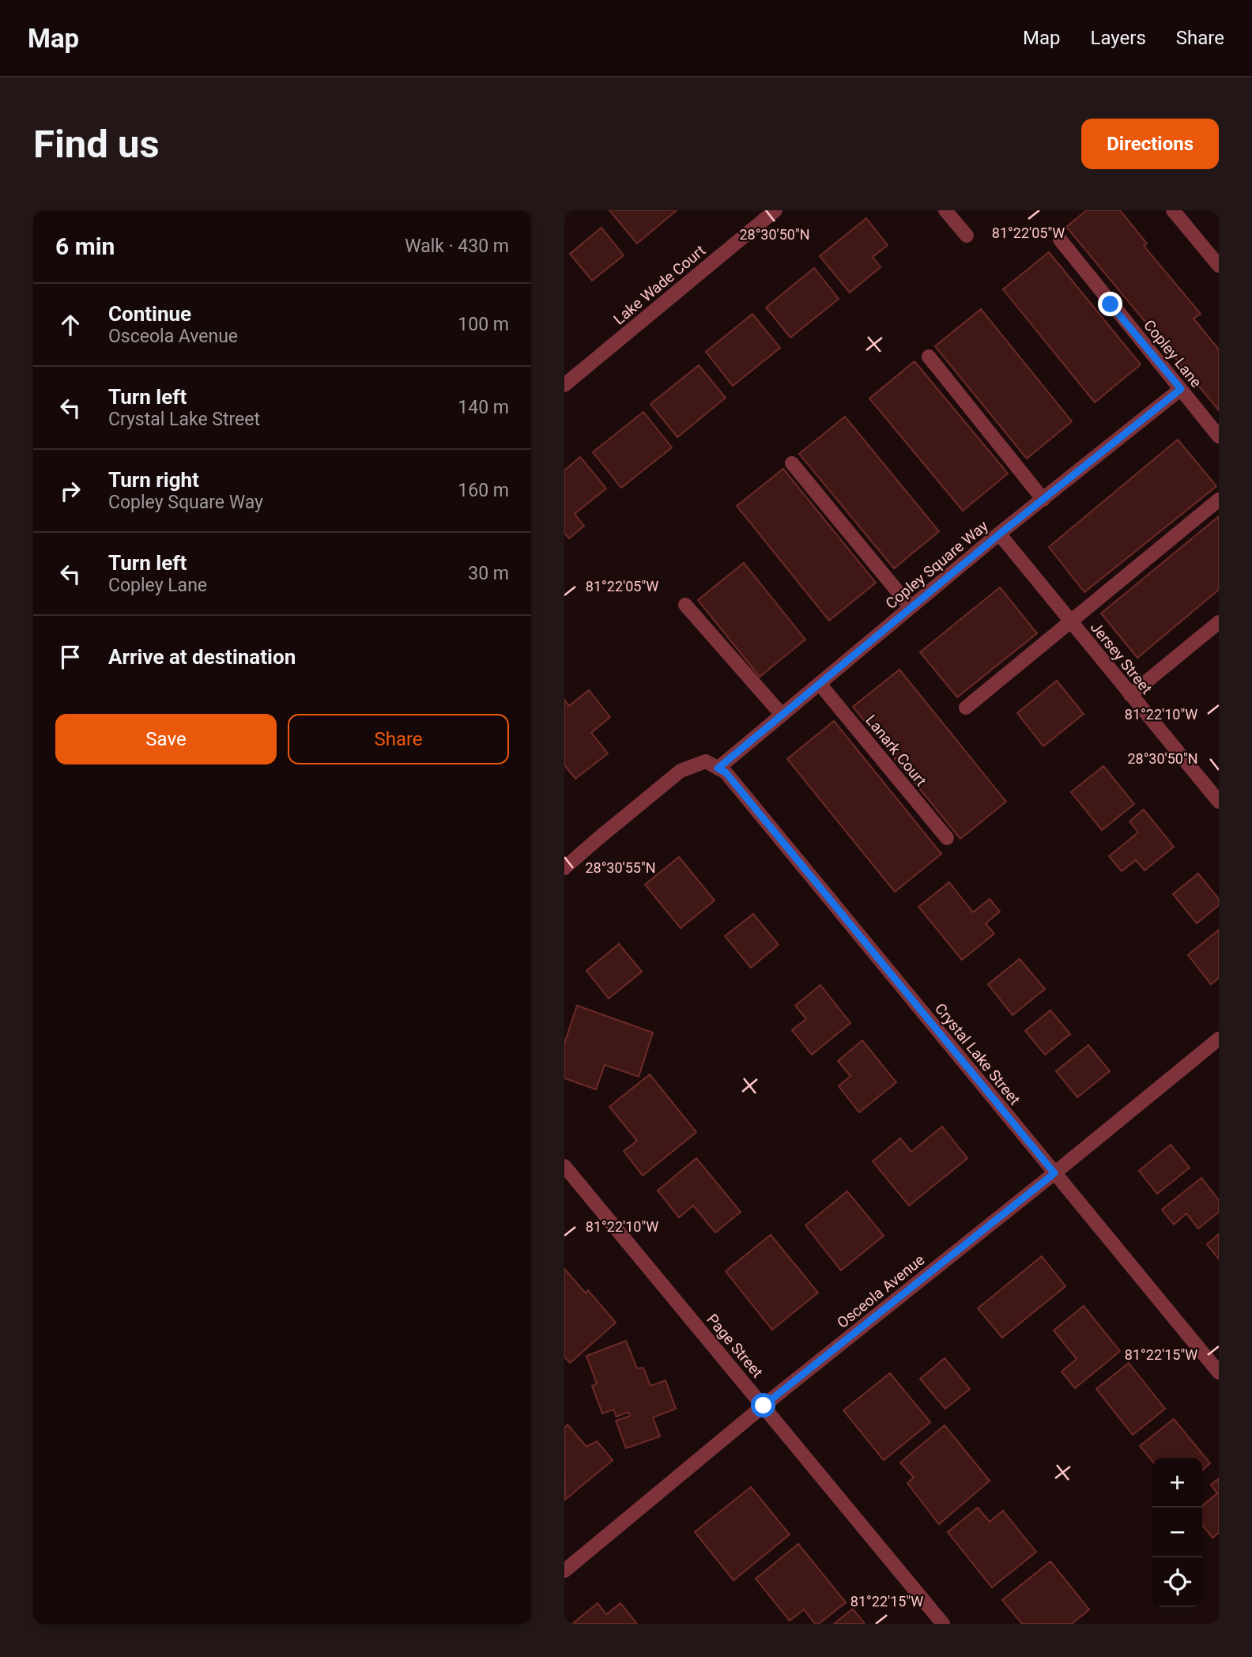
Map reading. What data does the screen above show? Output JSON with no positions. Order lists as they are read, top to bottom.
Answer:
{
  "streets": {
    "street": [
      "Lake Wade Court",
      "Copley Lane",
      "Copley Square Way",
      "Jersey Street",
      "Lanark Court",
      "Crystal Lake Street",
      "Osceola Avenue",
      "Page Street"
    ]
  },
  "crossings": [
    ["Copley Lane", "Copley Square Way"],
    ["Copley Square Way", "Jersey Street"],
    ["Copley Square Way", "Lanark Court"],
    ["Copley Square Way", "Crystal Lake Street"],
    ["Crystal Lake Street", "Osceola Avenue"],
    ["Osceola Avenue", "Page Street"]
  ],
  "page": {
    "header": "Map",
    "nav": ["Map", "Layers", "Share"],
    "buttons": [
      "Directions",
      ["Save", "Share"]
    ],
    "title": "Find us",
    "heading": ["6 min", "Walk · 430 m"],
    "list": [
      ["Continue", "Osceola Avenue", "100 m"],
      ["Turn left", "Crystal Lake Street", "140 m"],
      ["Turn right", "Copley Square Way", "160 m"],
      ["Turn left", "Copley Lane", "30 m"],
      "Arrive at destination"
    ],
    "map_buttons": ["+", "−"]
  },
  "coordinates": [
    "81°22'05\"W",
    "28°30'50\"N",
    "81°22'10\"W",
    "28°30'55\"N",
    "81°22'15\"W"
  ]
}
